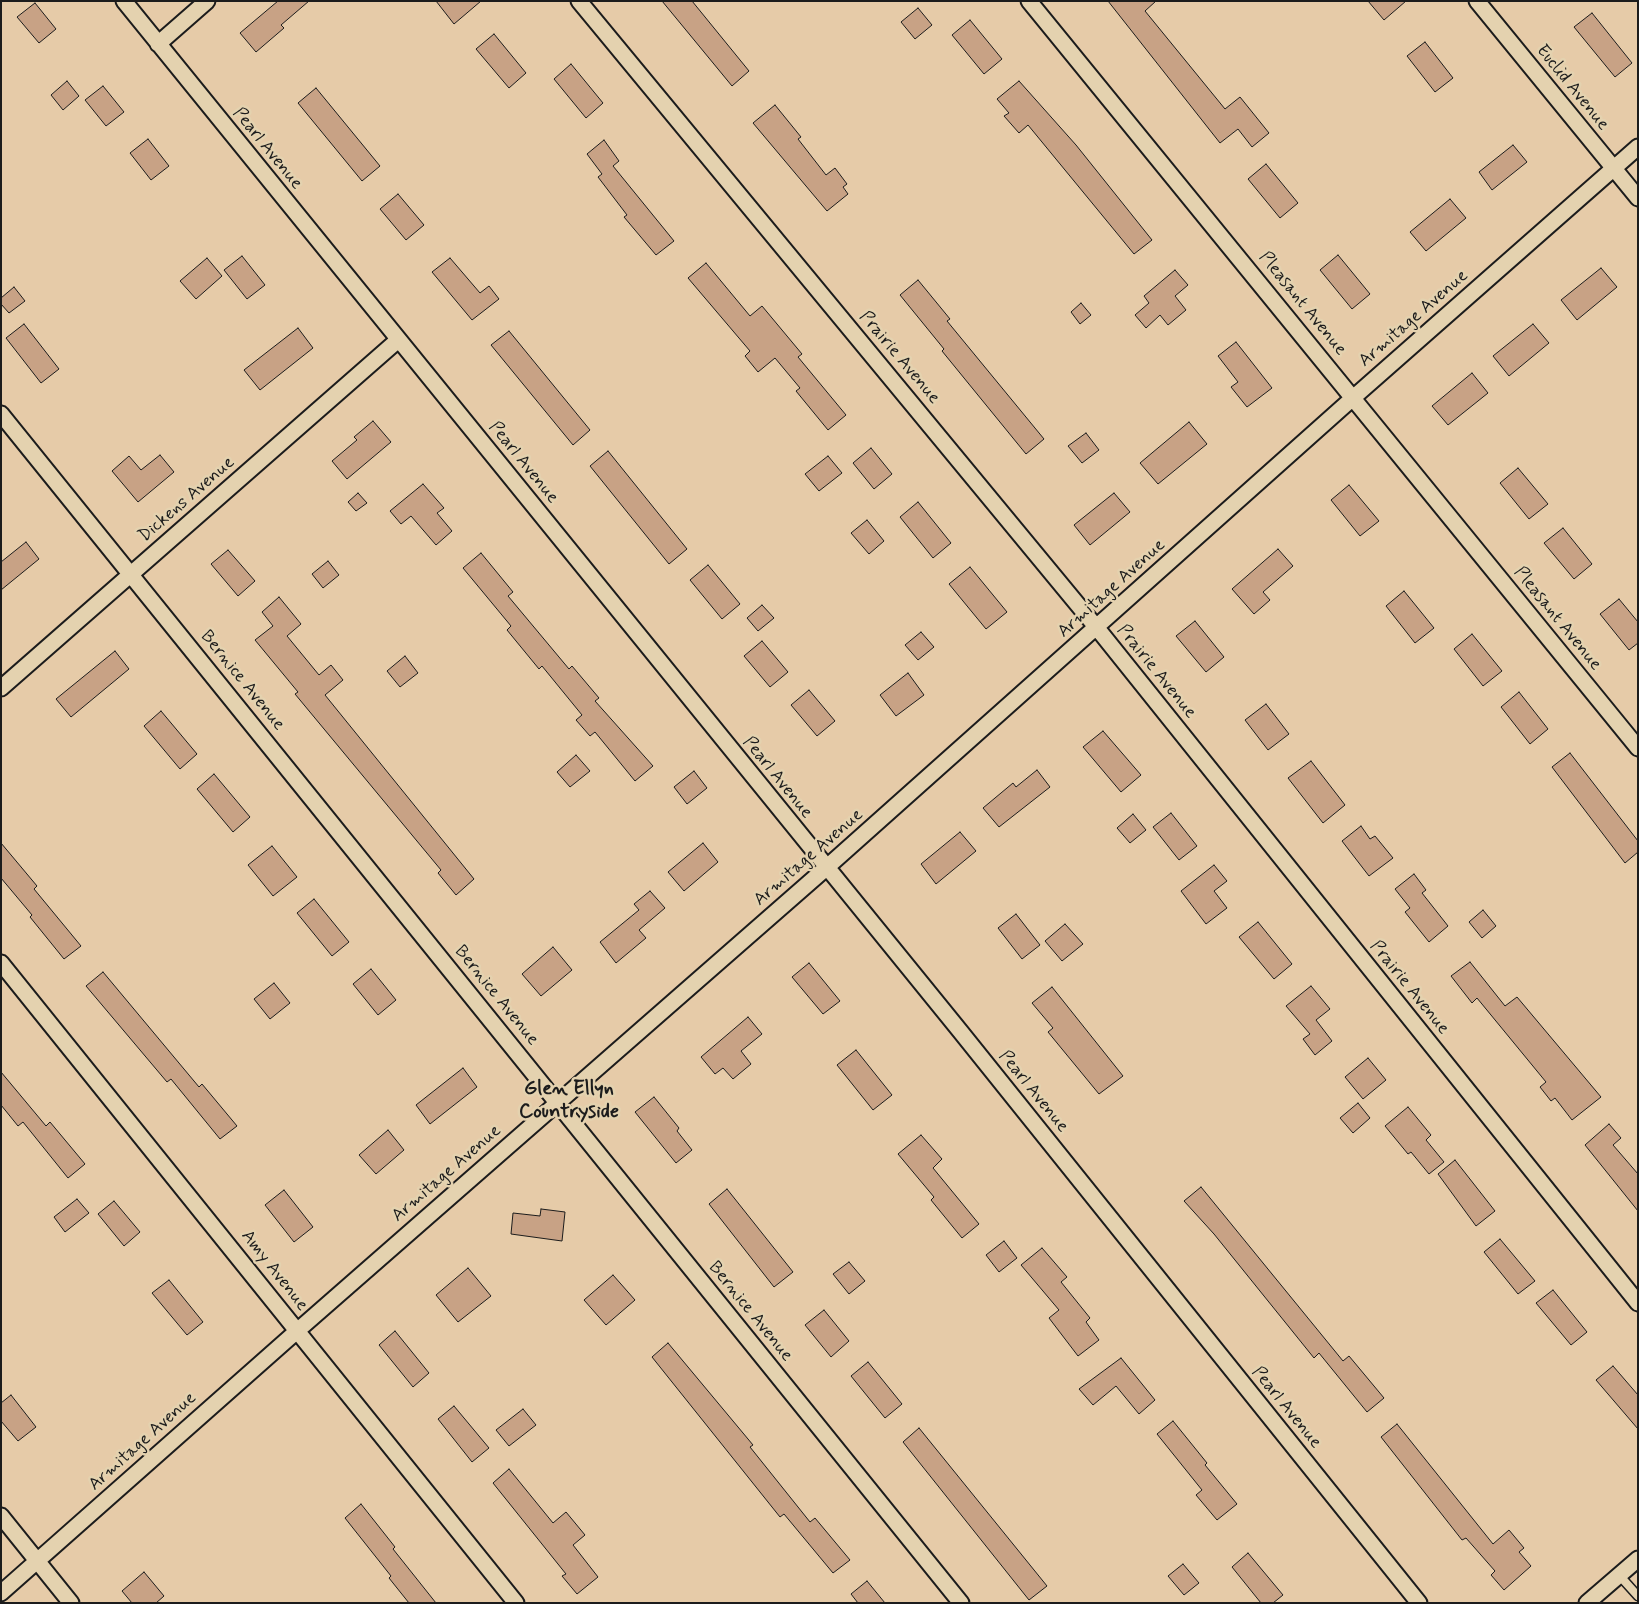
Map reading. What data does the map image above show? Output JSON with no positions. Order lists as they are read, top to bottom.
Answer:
{
  "streets": {
    "street": [
      "Euclid Avenue",
      "Pearl Avenue",
      "Pleasant Avenue",
      "Armitage Avenue",
      "Prairie Avenue",
      "Dickens Avenue",
      "Bernice Avenue",
      "Amy Avenue"
    ]
  },
  "crossings": [
    ["Euclid Avenue", "Armitage Avenue"],
    ["Pearl Avenue", "Armitage Avenue"],
    ["Pearl Avenue", "Dickens Avenue"],
    ["Pleasant Avenue", "Armitage Avenue"],
    ["Armitage Avenue", "Prairie Avenue"],
    ["Armitage Avenue", "Bernice Avenue"],
    ["Armitage Avenue", "Amy Avenue"],
    ["Dickens Avenue", "Bernice Avenue"]
  ],
  "districts": ["Glen Ellyn Countryside"]
}
